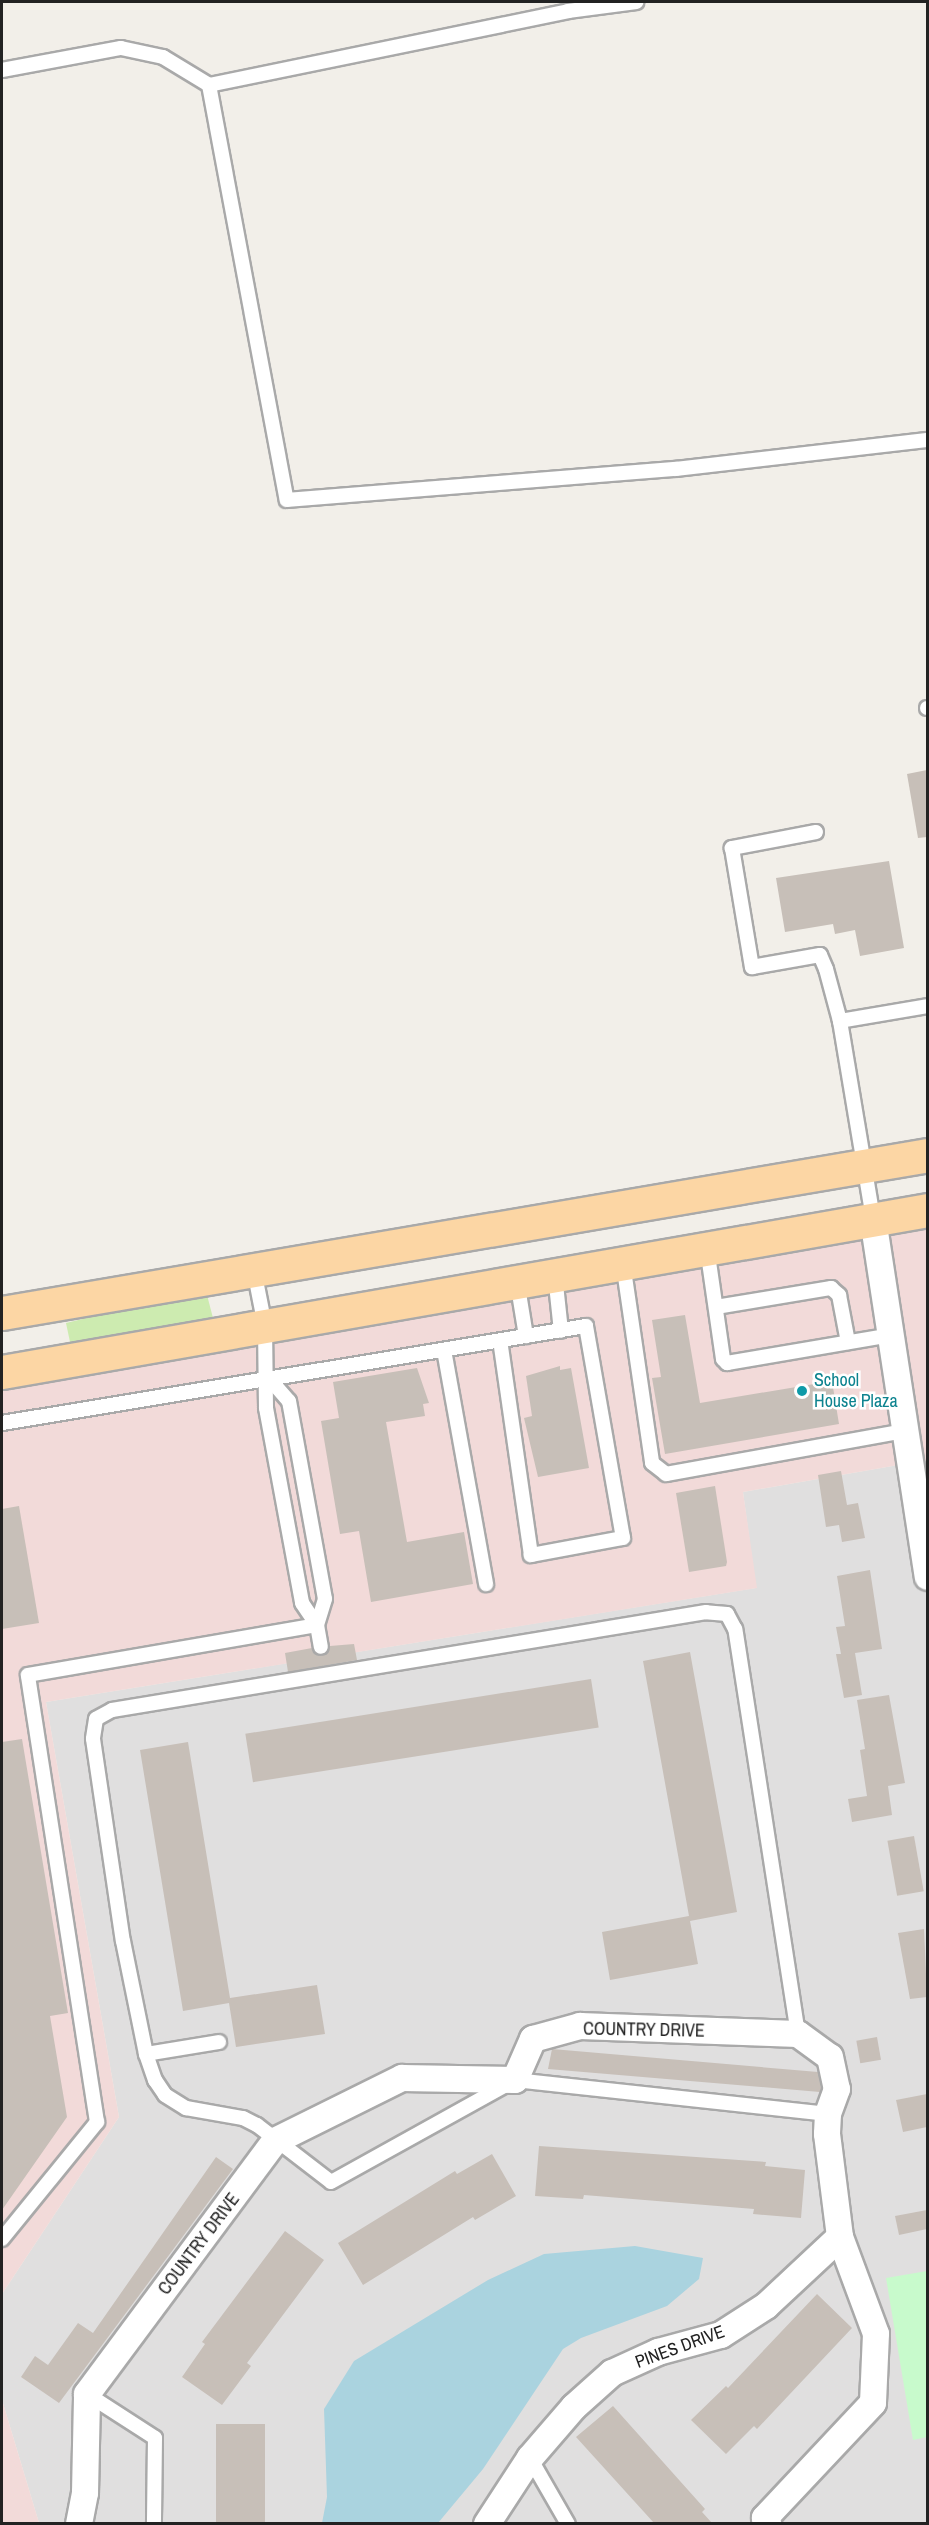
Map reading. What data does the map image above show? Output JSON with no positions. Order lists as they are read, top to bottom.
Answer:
{
  "streets": {
    "street": ["COUNTRY DRIVE", "PINES DRIVE"]
  },
  "places": ["School House Plaza"]
}
